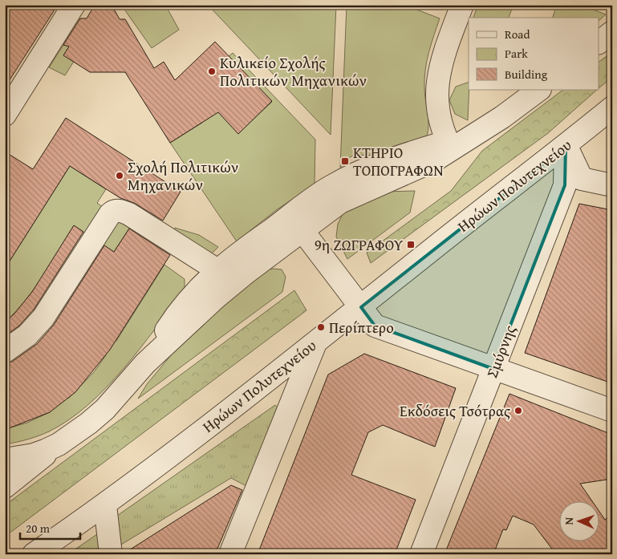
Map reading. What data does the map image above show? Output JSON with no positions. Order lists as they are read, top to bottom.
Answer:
{
  "streets": {
    "street": ["Ηρώων Πολυτεχνείου", "Σμύρνης"]
  },
  "crossings": [
    ["Ηρώων Πολυτεχνείου", "Σμύρνης"]
  ],
  "places": {
    "other": [
      "Κυλικείο Σχολής Πολιτικών Μηχανικών",
      "Σχολή Πολιτικών Μηχανικών",
      "Περίπτερο",
      "Εκδόσεις Τσότρας"
    ],
    "transit": ["ΚΤΗΡΙΟ ΤΟΠΟΓΡΑΦΩΝ", "9η ΖΩΓΡΑΦΟΥ"]
  },
  "legend": ["Road", "Park", "Building"],
  "scale_bar": "20 m",
  "north": "left"
}
